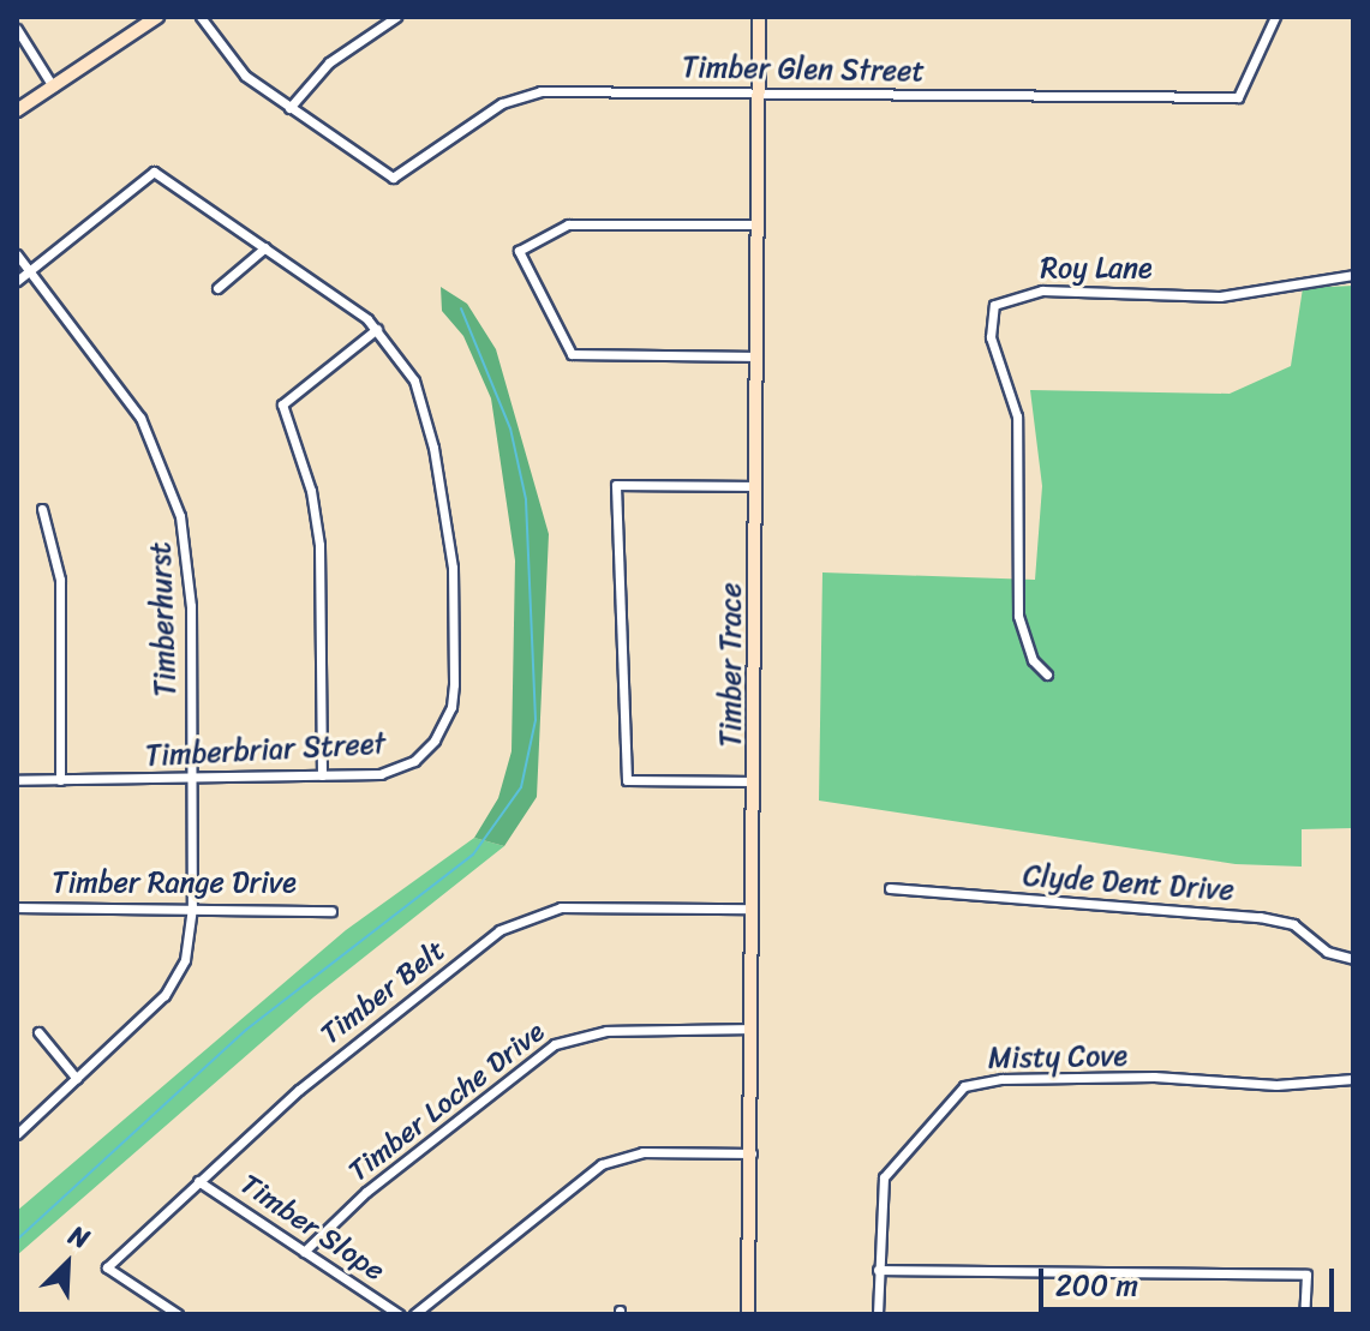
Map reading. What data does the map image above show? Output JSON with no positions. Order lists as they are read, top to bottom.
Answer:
{
  "streets": {
    "street": [
      "Timber Glen Street",
      "Roy Lane",
      "Timberhurst",
      "Timber Trace",
      "Timberbriar Street",
      "Timber Range Drive",
      "Clyde Dent Drive",
      "Timber Belt",
      "Misty Cove",
      "Timber Loche Drive",
      "Timber Slope"
    ]
  },
  "crossings": [
    ["Timber Glen Street", "Timber Trace"],
    ["Timberhurst", "Timberbriar Street"],
    ["Timberhurst", "Timber Range Drive"],
    ["Timber Trace", "Timber Belt"],
    ["Timber Trace", "Timber Loche Drive"],
    ["Timber Belt", "Timber Slope"],
    ["Timber Loche Drive", "Timber Slope"]
  ],
  "scale_bar": "200 m",
  "north": "top right"
}
